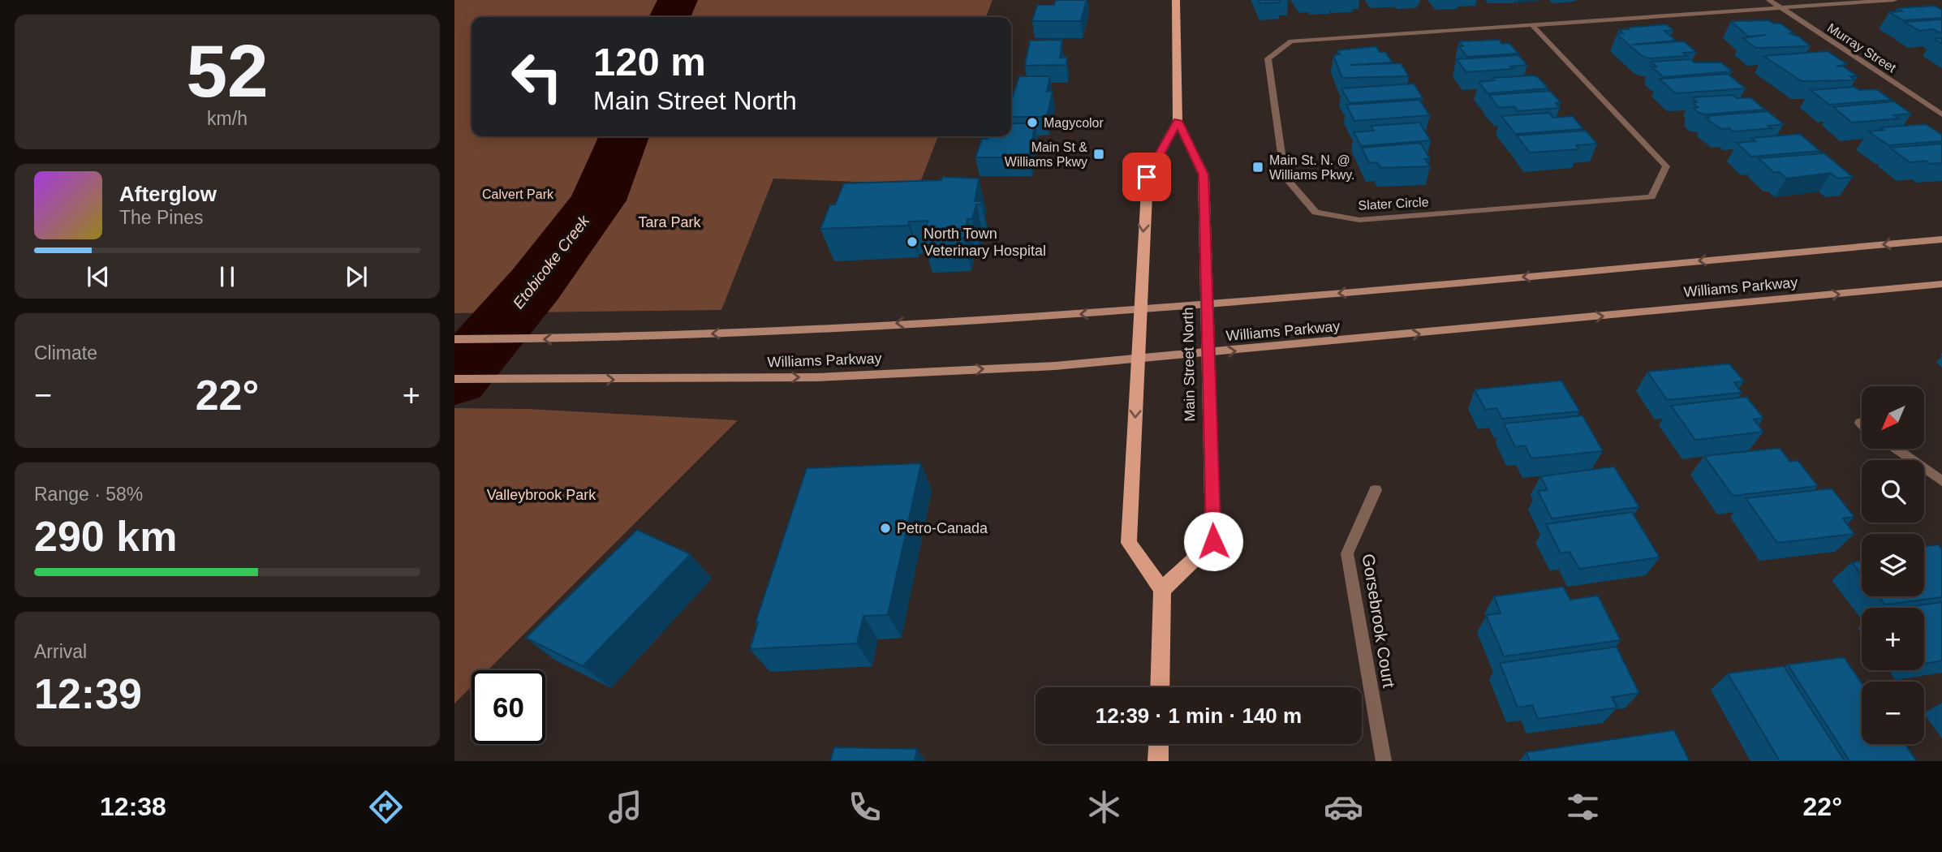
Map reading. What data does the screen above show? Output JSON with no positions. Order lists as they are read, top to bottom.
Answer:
{
  "streets": {
    "main road": ["Williams Parkway", "Main Street North"],
    "street": ["Murray Street", "Slater Circle", "Gorsebrook Court"]
  },
  "crossings": [
    ["Murray Street", "Slater Circle"],
    ["Williams Parkway", "Main Street North"]
  ],
  "water": ["Etobicoke Creek"],
  "parks": ["Calvert Park", "Tara Park", "Valleybrook Park"],
  "places": {
    "other": ["Magycolor", "North Town Veterinary Hospital", "Petro-Canada"],
    "transit": ["Main St & Williams Pkwy", "Main St. N. @ Williams Pkwy."]
  },
  "north": "bottom left",
  "page": {
    "tile": [
      ["52", "km/h"],
      "Climate",
      ["Range · 58%", "290 km"],
      ["Arrival", "12:39"]
    ],
    "turn": ["120 m", "Main Street North"],
    "song": ["Afterglow", "The Pines"],
    "heat": ["−", "22°", "+"],
    "map_buttons": ["+", "−"],
    "limit": "60",
    "trip": "12:39 · 1 min · 140 m",
    "tabs": ["12:38", "22°"]
  }
}
